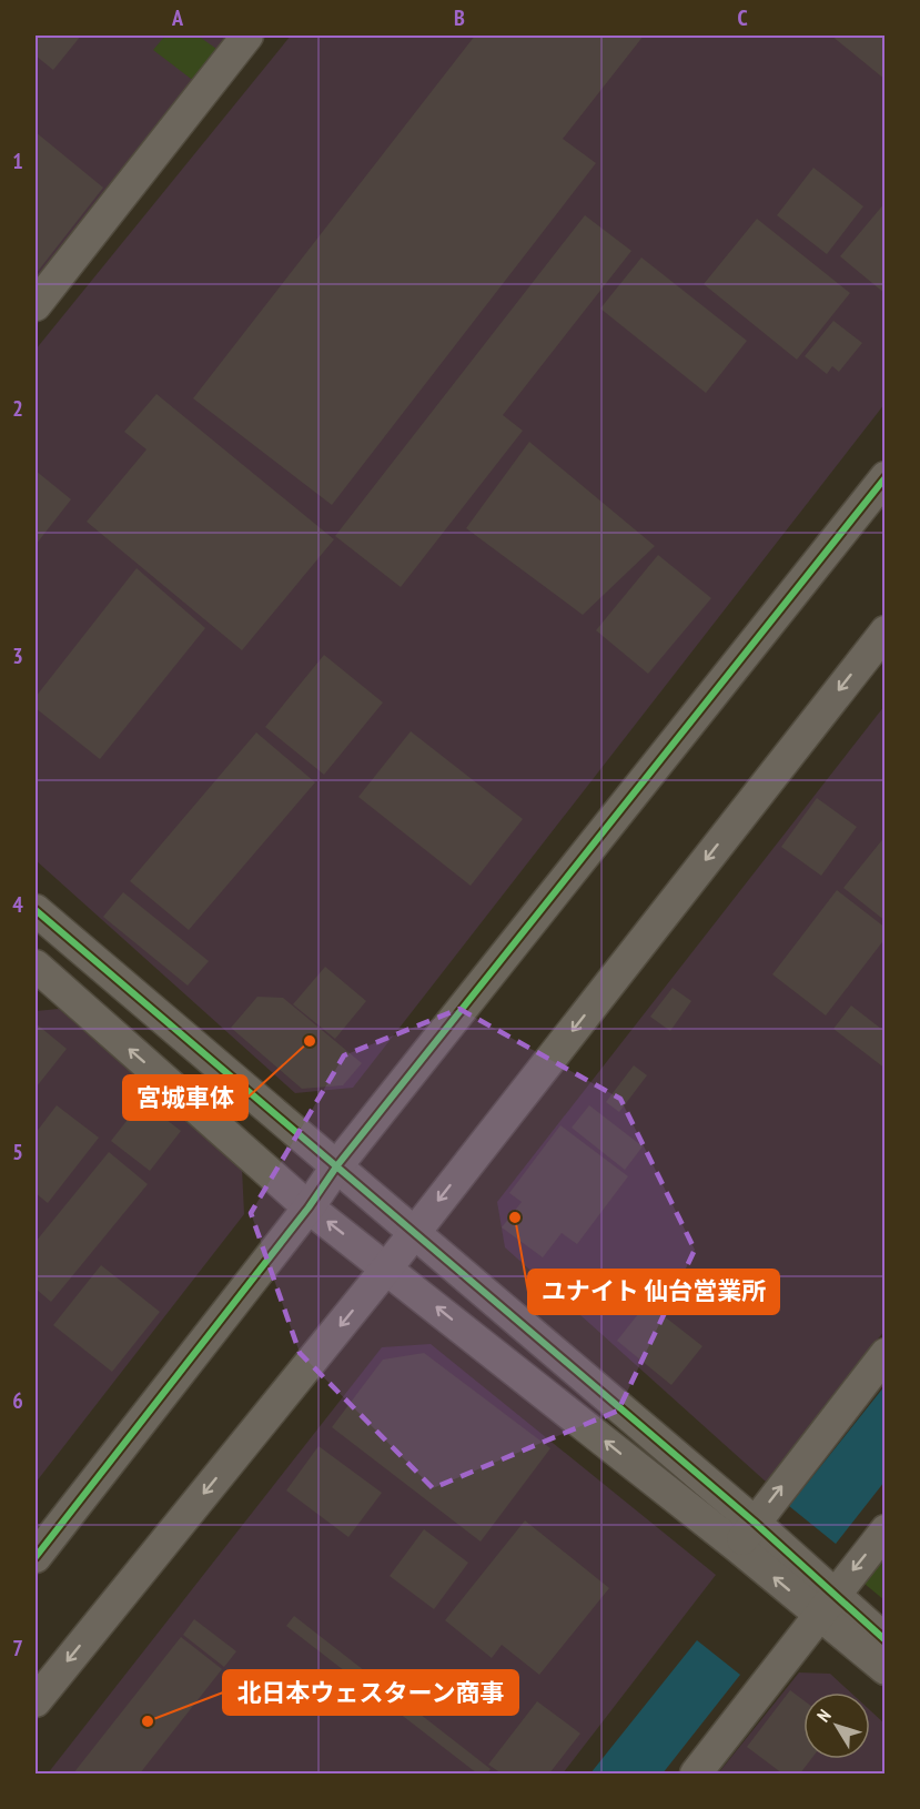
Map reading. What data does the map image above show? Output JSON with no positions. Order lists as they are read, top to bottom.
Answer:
{
  "places": ["宮城車体", "ユナイト 仙台営業所", "北日本ウェスターン商事"],
  "north": "top left",
  "grid": {
    "columns": ["A", "B", "C"],
    "rows": [
      "1",
      "2",
      "3",
      "4",
      "5",
      "6",
      "7"
    ]
  }
}
